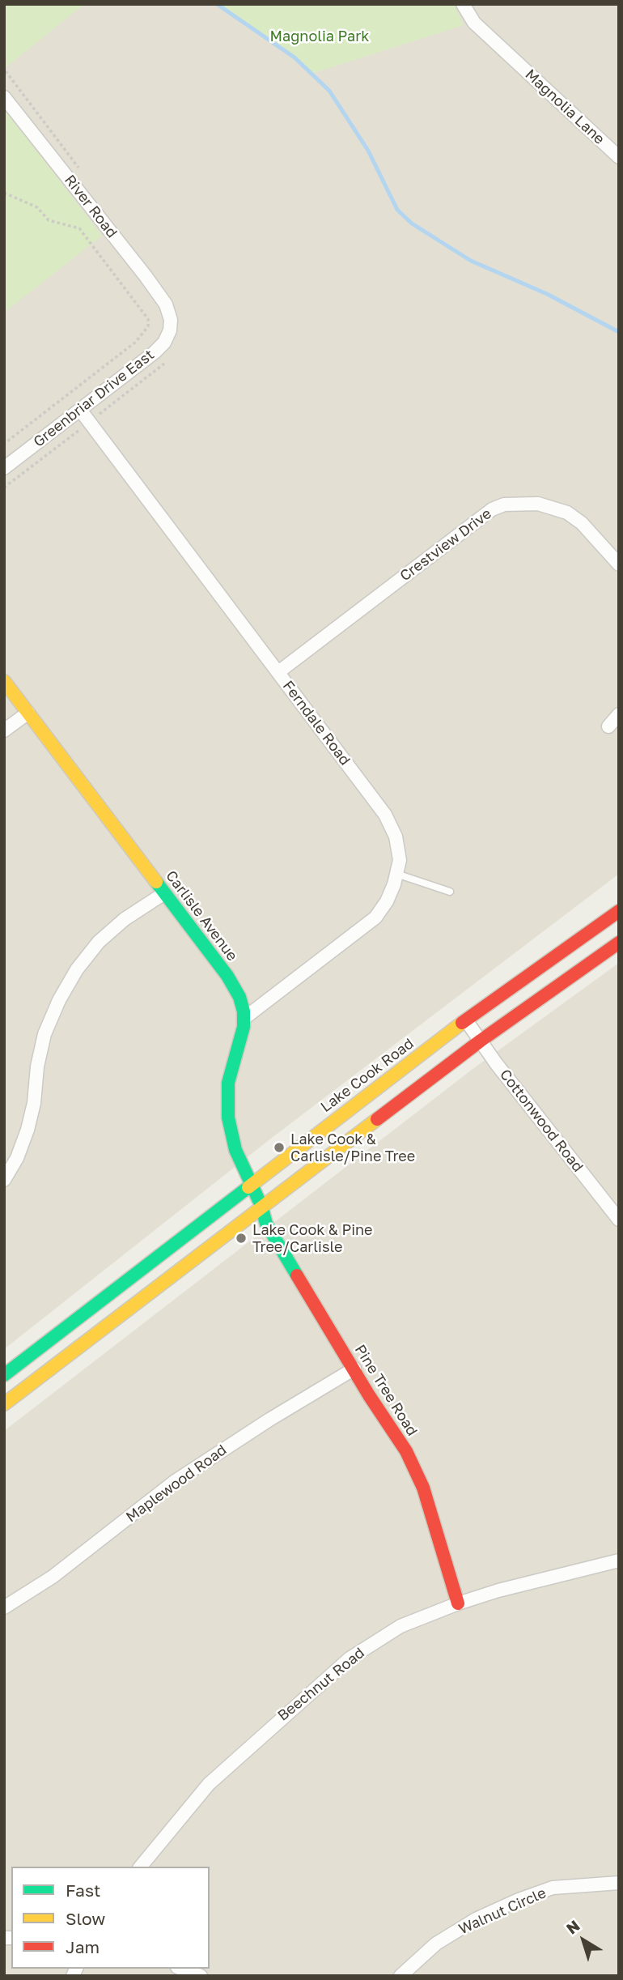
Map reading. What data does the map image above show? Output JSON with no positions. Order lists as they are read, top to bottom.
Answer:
{
  "streets": {
    "main road": ["Carlisle Avenue", "Lake Cook Road", "Pine Tree Road"],
    "street": [
      "Magnolia Lane",
      "River Road",
      "Greenbriar Drive East",
      "Crestview Drive",
      "Ferndale Road",
      "Cottonwood Road",
      "Maplewood Road",
      "Beechnut Road",
      "Walnut Circle"
    ]
  },
  "crossings": [
    ["River Road", "Greenbriar Drive East"],
    ["Greenbriar Drive East", "Ferndale Road"],
    ["Crestview Drive", "Ferndale Road"],
    ["Ferndale Road", "Carlisle Avenue"],
    ["Carlisle Avenue", "Lake Cook Road"],
    ["Carlisle Avenue", "Pine Tree Road"],
    ["Lake Cook Road", "Cottonwood Road"],
    ["Pine Tree Road", "Maplewood Road"],
    ["Pine Tree Road", "Beechnut Road"]
  ],
  "parks": ["Magnolia Park"],
  "places": ["Lake Cook & Carlisle/Pine Tree", "Lake Cook & Pine Tree/Carlisle"],
  "legend": ["Fast", "Slow", "Jam"],
  "north": "top left"
}
